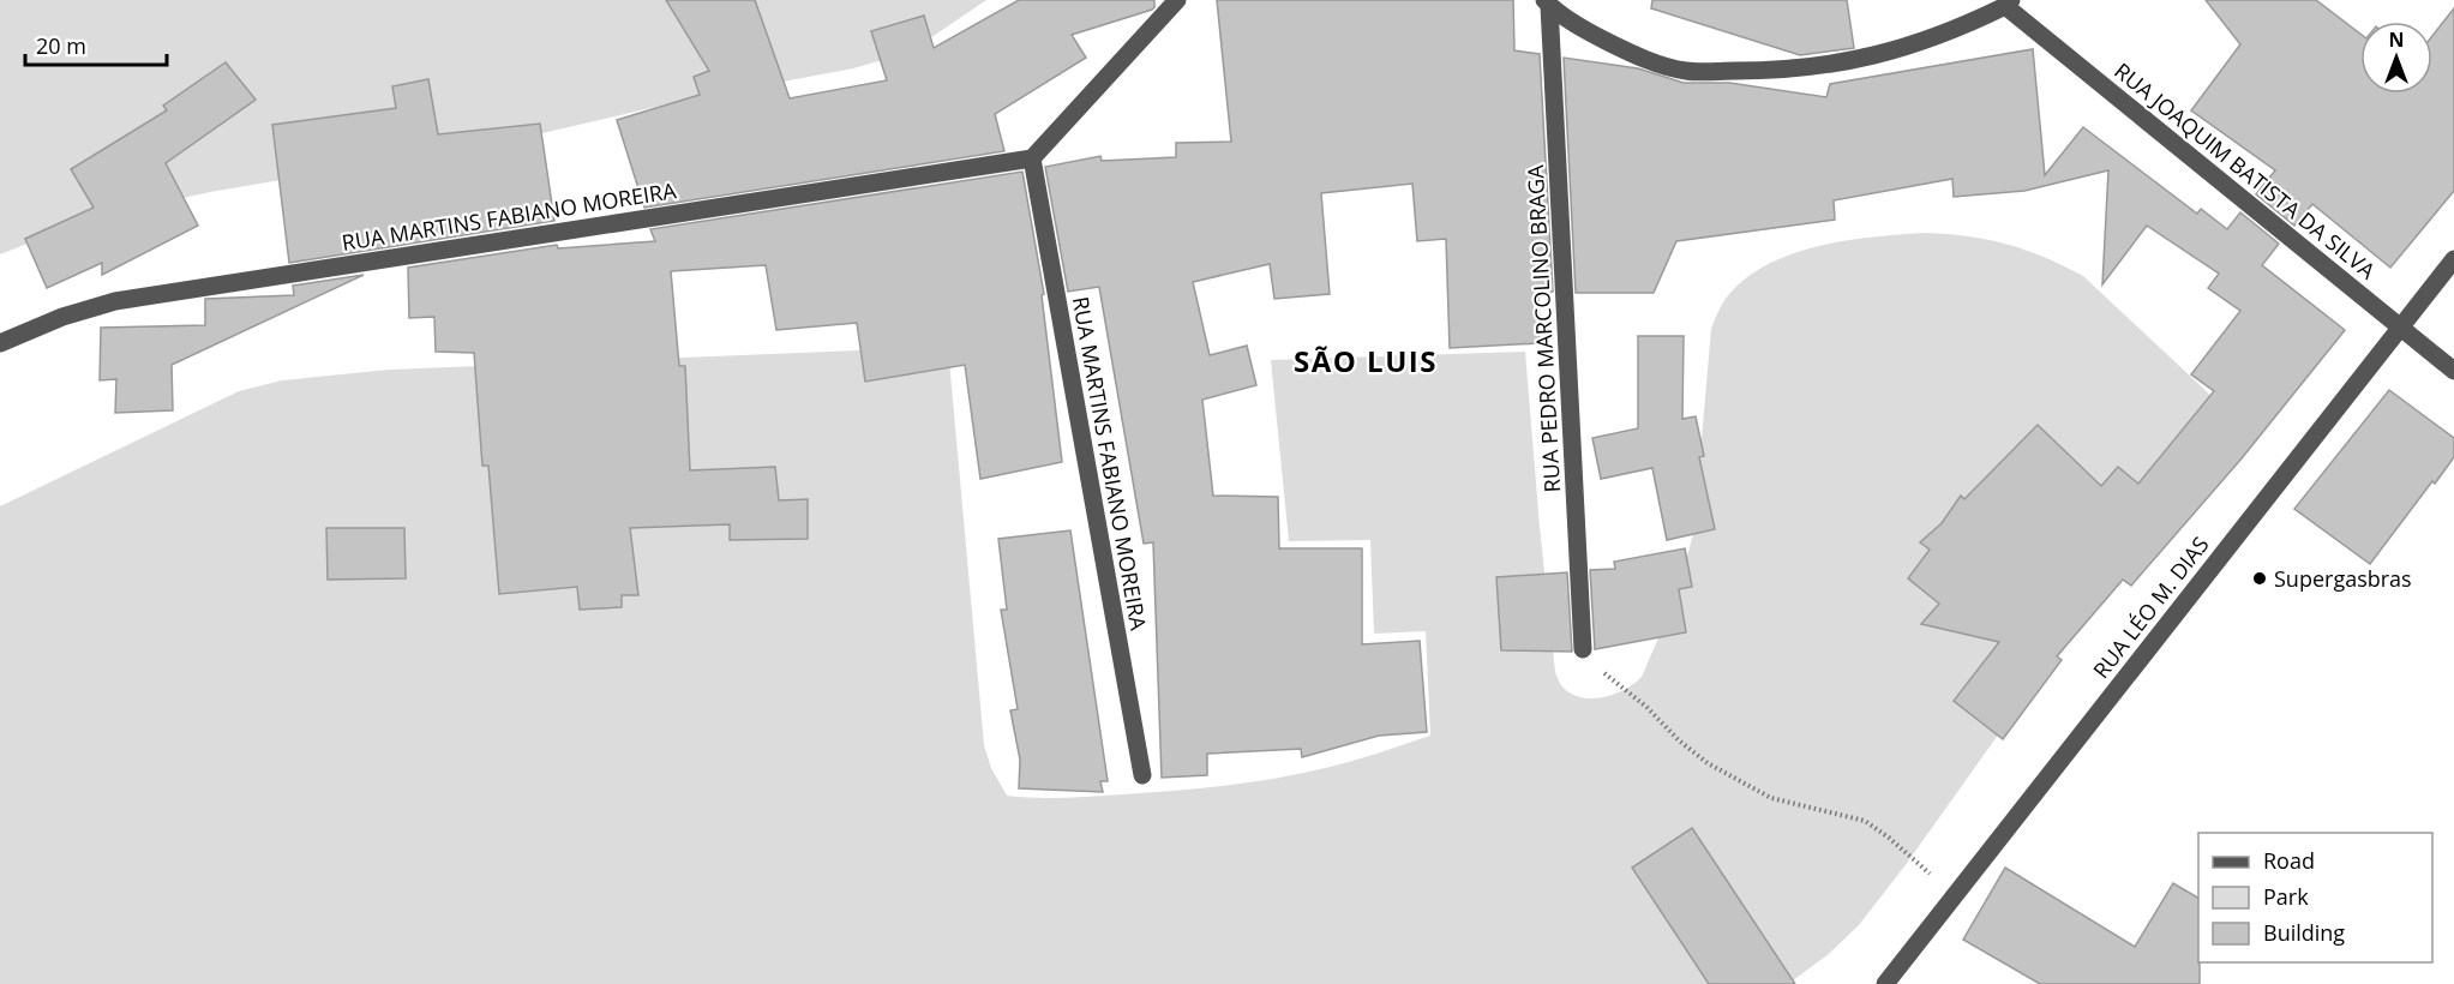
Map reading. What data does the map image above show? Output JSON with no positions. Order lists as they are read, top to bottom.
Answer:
{
  "streets": {
    "street": [
      "RUA JOAQUIM BATISTA DA SILVA",
      "RUA MARTINS FABIANO MOREIRA",
      "RUA PEDRO MARCOLINO BRAGA",
      "RUA LÉO M. DIAS"
    ]
  },
  "crossings": [
    ["RUA JOAQUIM BATISTA DA SILVA", "RUA LÉO M. DIAS"]
  ],
  "districts": ["SÃO LUIS"],
  "places": ["Supergasbras"],
  "legend": ["Road", "Park", "Building"],
  "scale_bar": "20 m",
  "north": "top"
}
